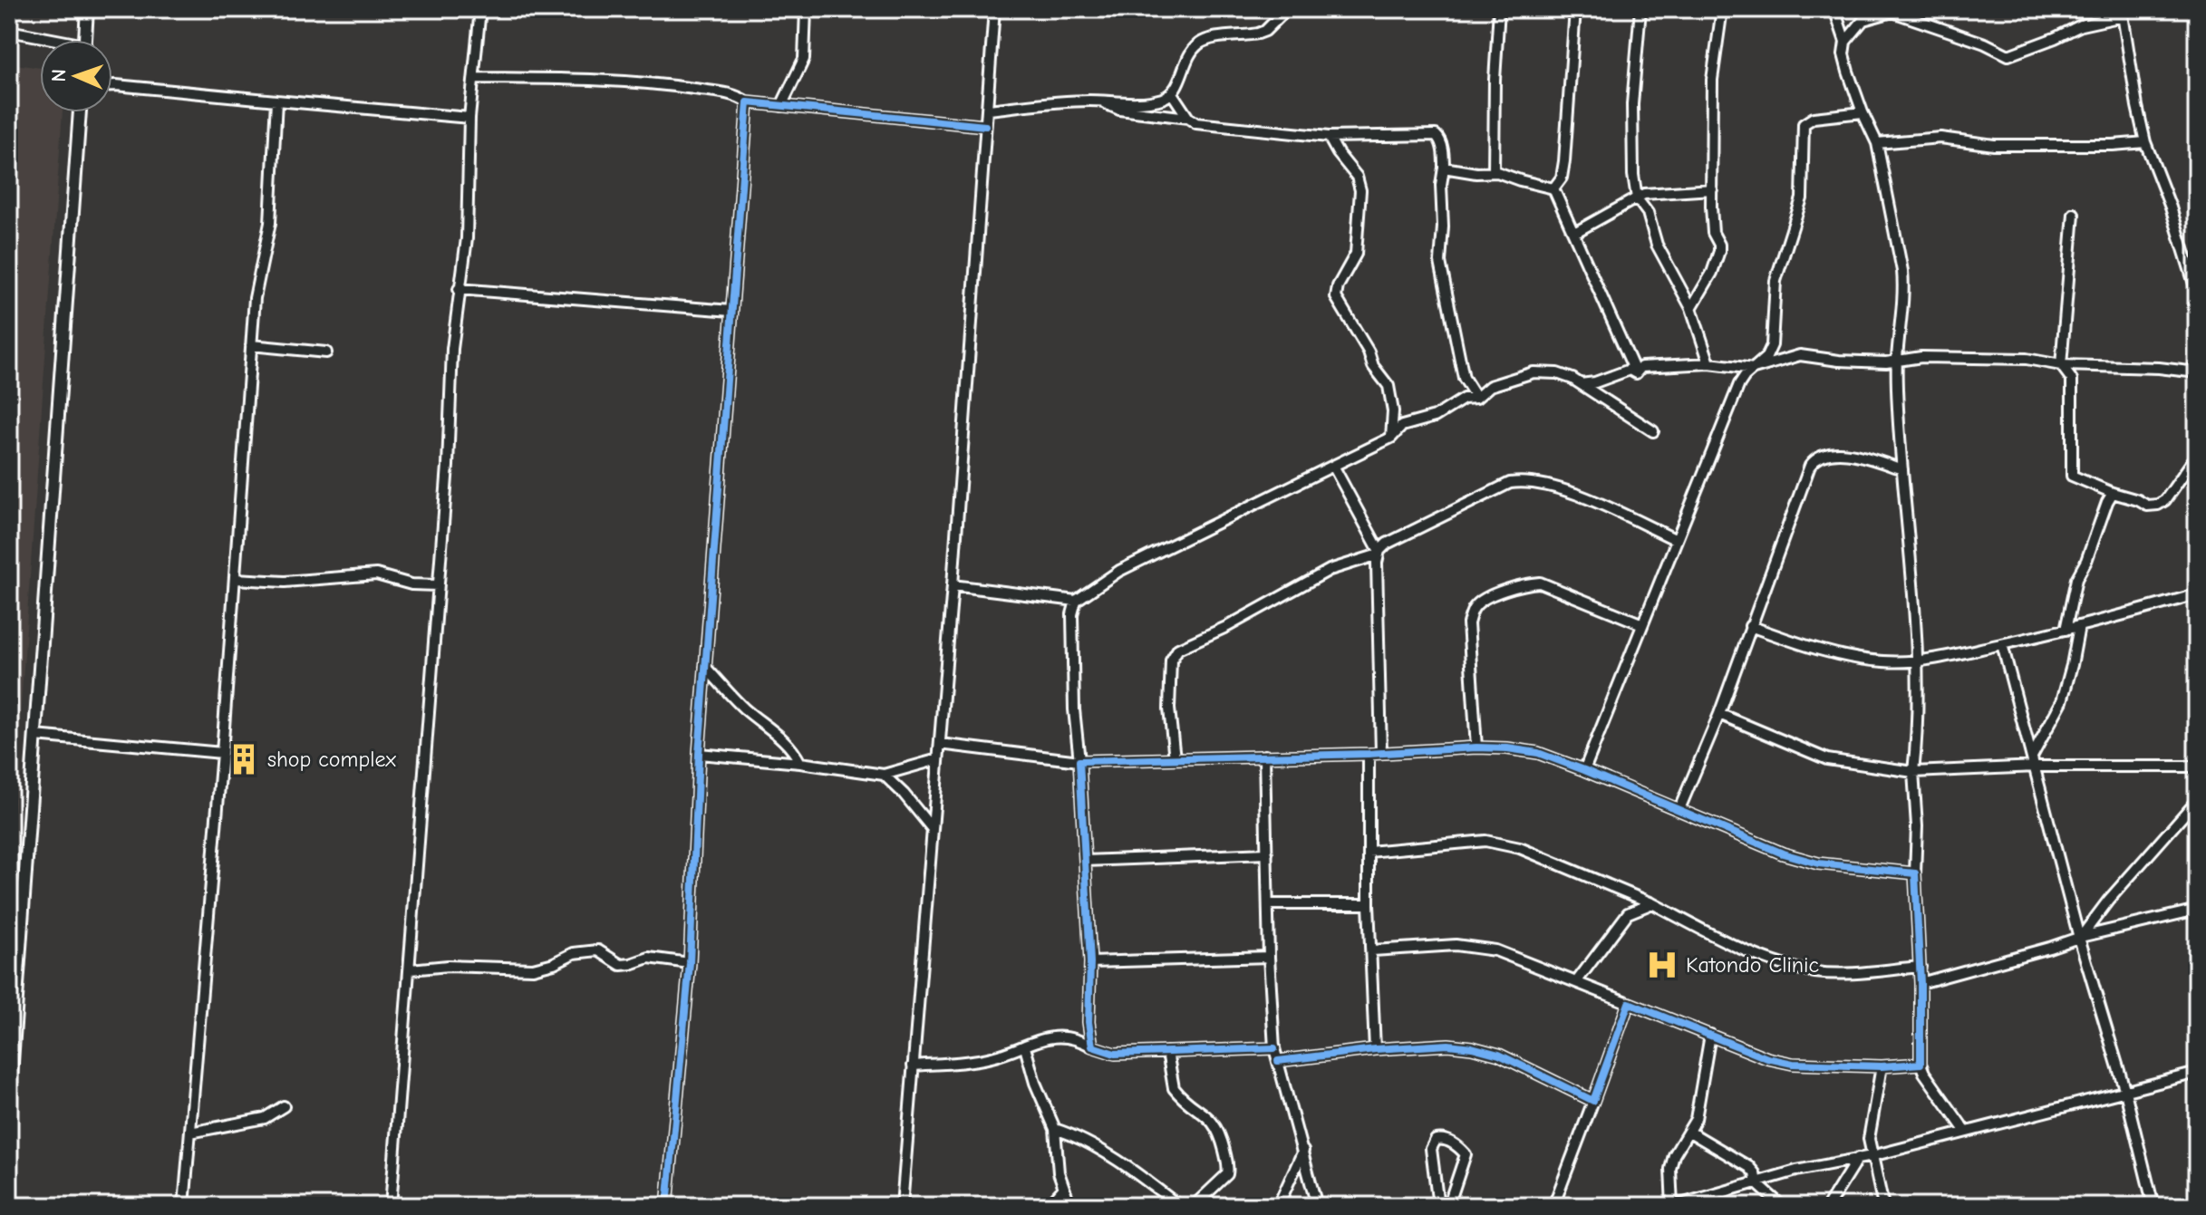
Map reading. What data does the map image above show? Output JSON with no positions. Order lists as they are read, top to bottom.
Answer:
{
  "places": {
    "building": ["shop complex"],
    "hospital": ["Katondo Clinic"]
  },
  "north": "left"
}
